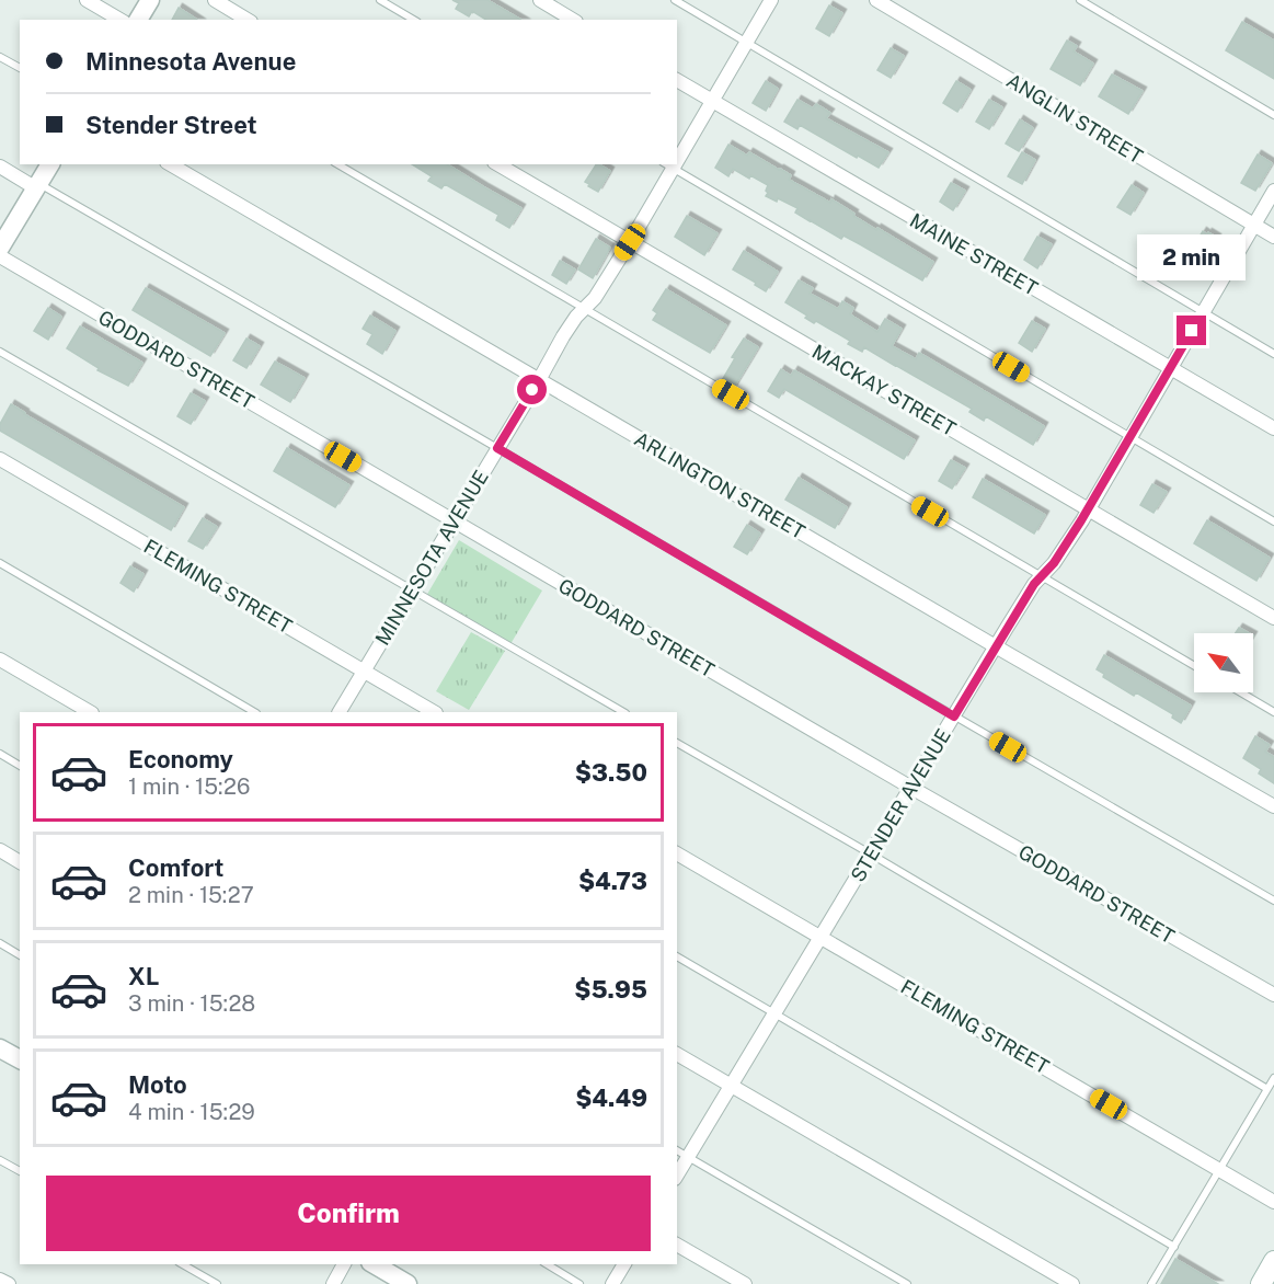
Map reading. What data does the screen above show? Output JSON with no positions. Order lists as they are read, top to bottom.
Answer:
{
  "streets": {
    "street": [
      "ANGLIN STREET",
      "MAINE STREET",
      "GODDARD STREET",
      "MACKAY STREET",
      "ARLINGTON STREET",
      "MINNESOTA AVENUE",
      "FLEMING STREET",
      "STENDER AVENUE"
    ]
  },
  "crossings": [
    ["ANGLIN STREET", "STENDER AVENUE"],
    ["MAINE STREET", "MINNESOTA AVENUE"],
    ["MAINE STREET", "STENDER AVENUE"],
    ["GODDARD STREET", "MINNESOTA AVENUE"],
    ["GODDARD STREET", "STENDER AVENUE"],
    ["MACKAY STREET", "MINNESOTA AVENUE"],
    ["MACKAY STREET", "STENDER AVENUE"],
    ["ARLINGTON STREET", "MINNESOTA AVENUE"],
    ["ARLINGTON STREET", "STENDER AVENUE"],
    ["MINNESOTA AVENUE", "FLEMING STREET"],
    ["FLEMING STREET", "STENDER AVENUE"]
  ],
  "north": "top left",
  "page": {
    "banner": ["Minnesota Avenue", "Stender Street"],
    "bubble": "2 min",
    "list": [
      {
        "name": "Economy",
        "note": "1 min · 15:26",
        "value": "$3.50"
      },
      {
        "name": "Comfort",
        "note": "2 min · 15:27",
        "value": "$4.73"
      },
      {
        "name": "XL",
        "note": "3 min · 15:28",
        "value": "$5.95"
      },
      {
        "name": "Moto",
        "note": "4 min · 15:29",
        "value": "$4.49"
      }
    ],
    "buttons": "Confirm"
  }
}
